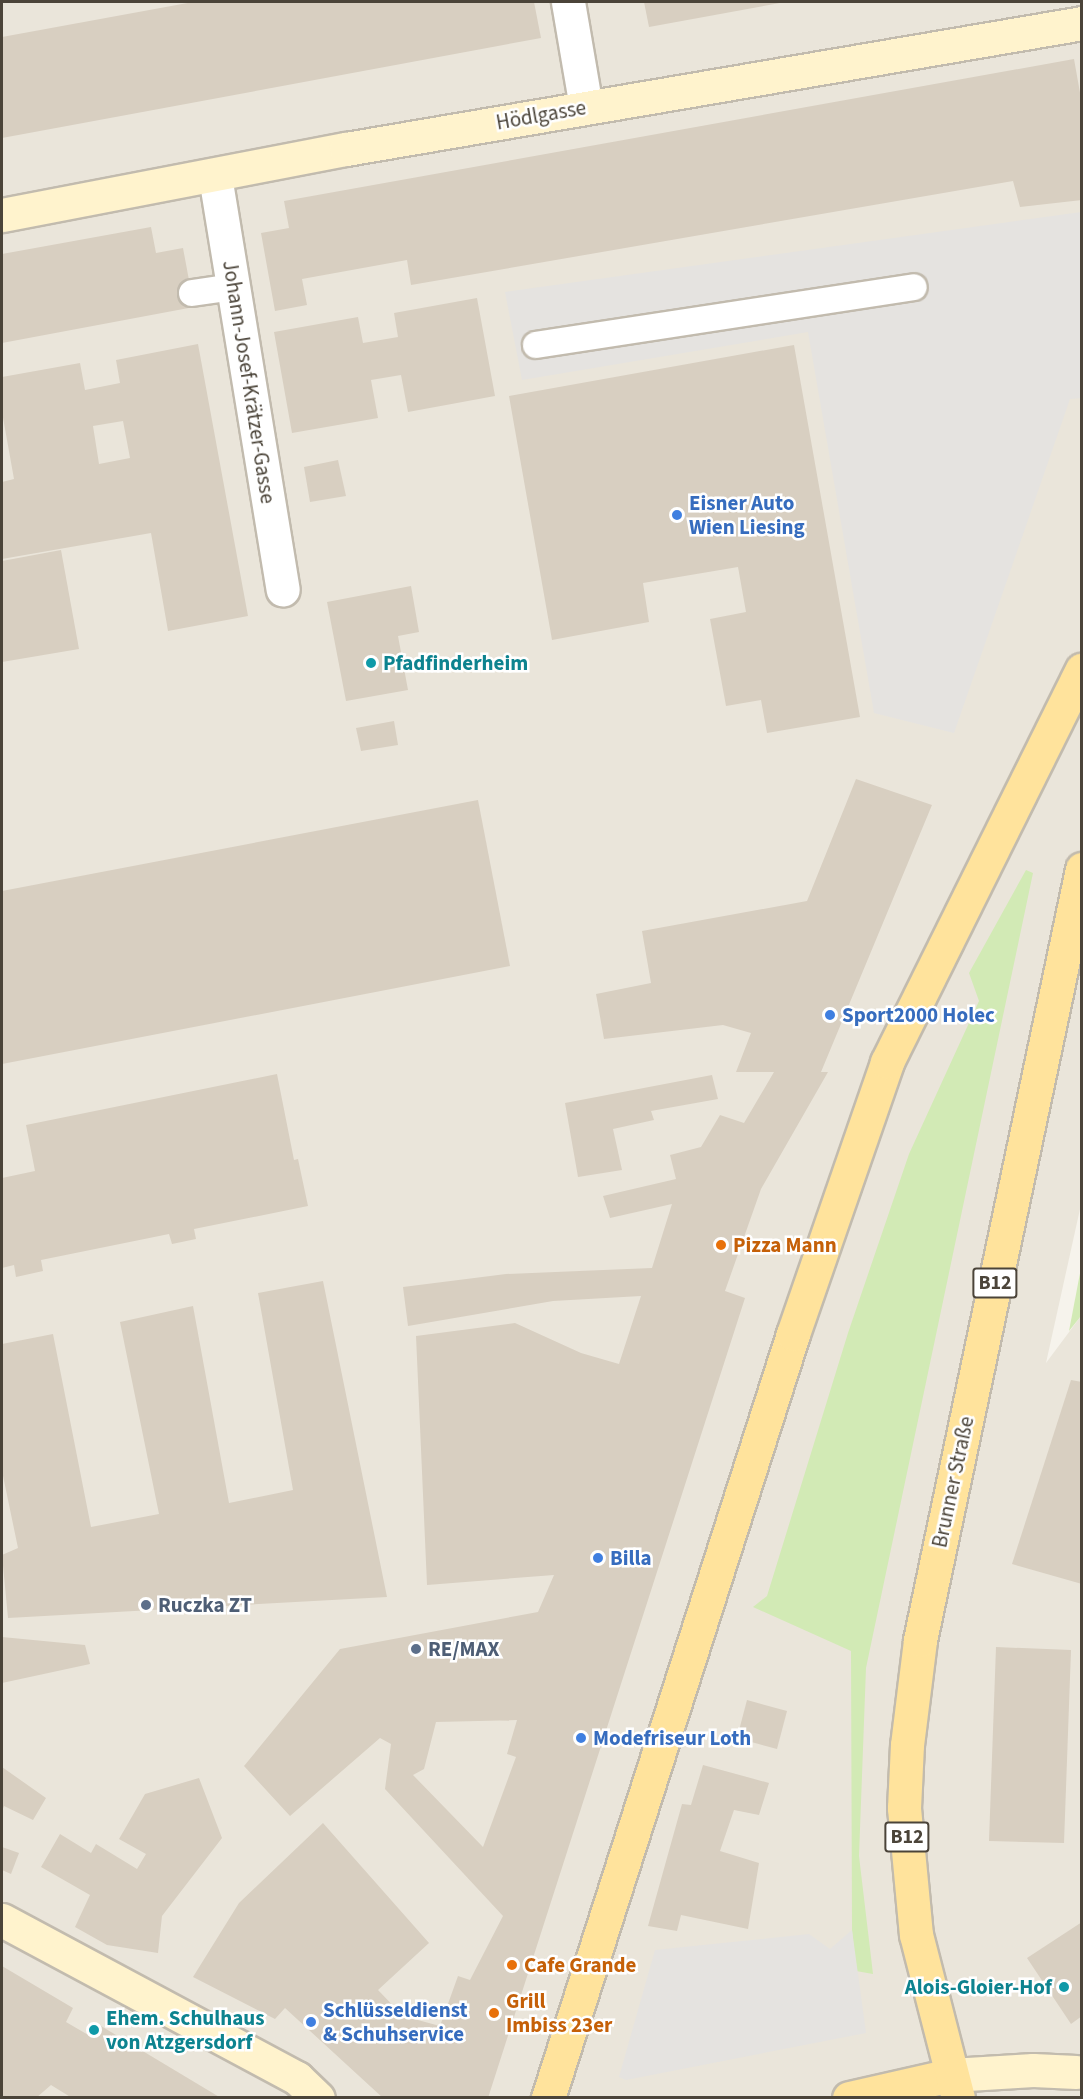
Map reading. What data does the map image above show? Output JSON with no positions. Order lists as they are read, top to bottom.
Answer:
{
  "streets": {
    "main road": ["B12", "Brunner Straße"],
    "street": ["Hödlgasse", "Johann-Josef-Krätzer-Gasse"]
  },
  "crossings": [
    ["Hödlgasse", "Johann-Josef-Krätzer-Gasse"]
  ],
  "places": [
    "Eisner Auto Wien Liesing",
    "Pfadfinderheim",
    "Sport2000 Holec",
    "Pizza Mann",
    "Billa",
    "Ruczka ZT",
    "RE/MAX",
    "Modefriseur Loth",
    "Cafe Grande",
    "Alois-Gloier-Hof",
    "Grill Imbiss 23er",
    "Schlüsseldienst & Schuhservice",
    "Ehem. Schulhaus von Atzgersdorf"
  ]
}
